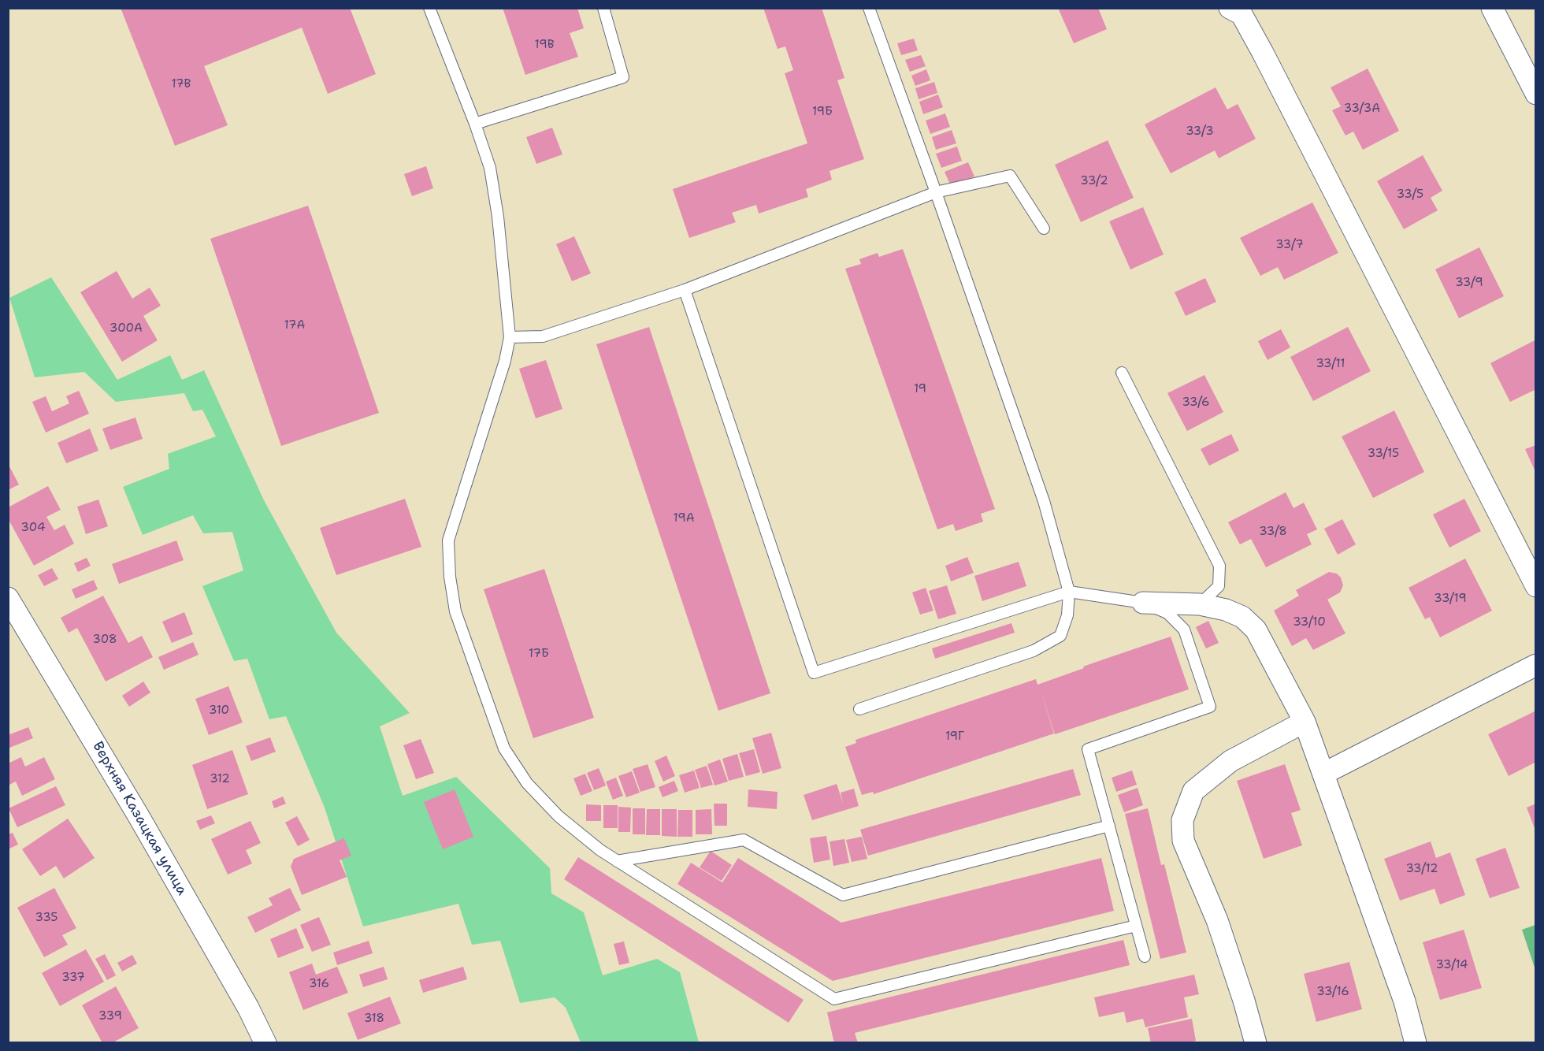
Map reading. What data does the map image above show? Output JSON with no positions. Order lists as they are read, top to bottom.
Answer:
{
  "streets": {
    "street": ["Верхняя Казацкая улица"]
  },
  "house_numbers": [
    "19В",
    "17В",
    "33/3А",
    "19Б",
    "33/3",
    "33/2",
    "33/5",
    "33/7",
    "33/9",
    "17А",
    "300А",
    "33/11",
    "19",
    "33/6",
    "33/15",
    "19А",
    "304",
    "33/8",
    "33/19",
    "33/10",
    "308",
    "17Б",
    "310",
    "19Г",
    "312",
    "33/12",
    "335",
    "33/14",
    "337",
    "316",
    "33/16",
    "339",
    "318"
  ]
}
